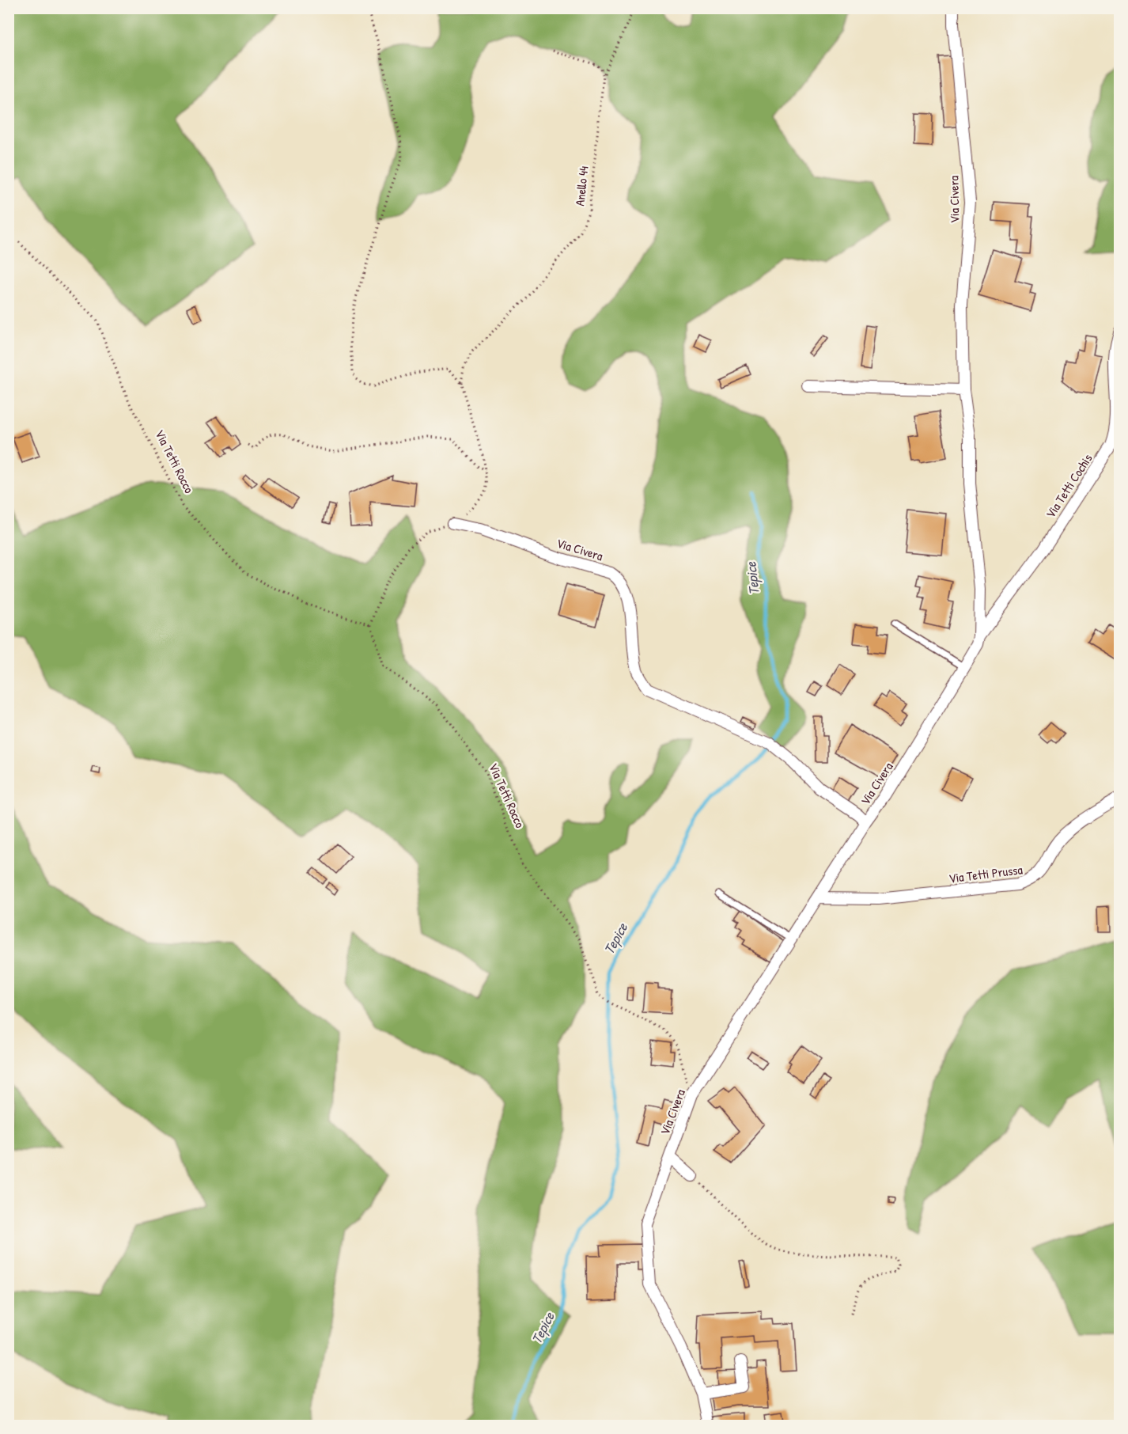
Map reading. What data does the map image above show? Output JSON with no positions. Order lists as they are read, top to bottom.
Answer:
{
  "streets": {
    "street": ["Via Civera", "Via Tetti Cochis", "Via Tetti Prussa"],
    "path": ["Anello 44", "Via Tetti Rocco"]
  },
  "crossings": [
    ["Via Civera", "Via Tetti Rocco"],
    ["Via Civera", "Via Tetti Cochis"],
    ["Via Civera", "Via Tetti Prussa"]
  ],
  "water": ["Tepice"]
}
